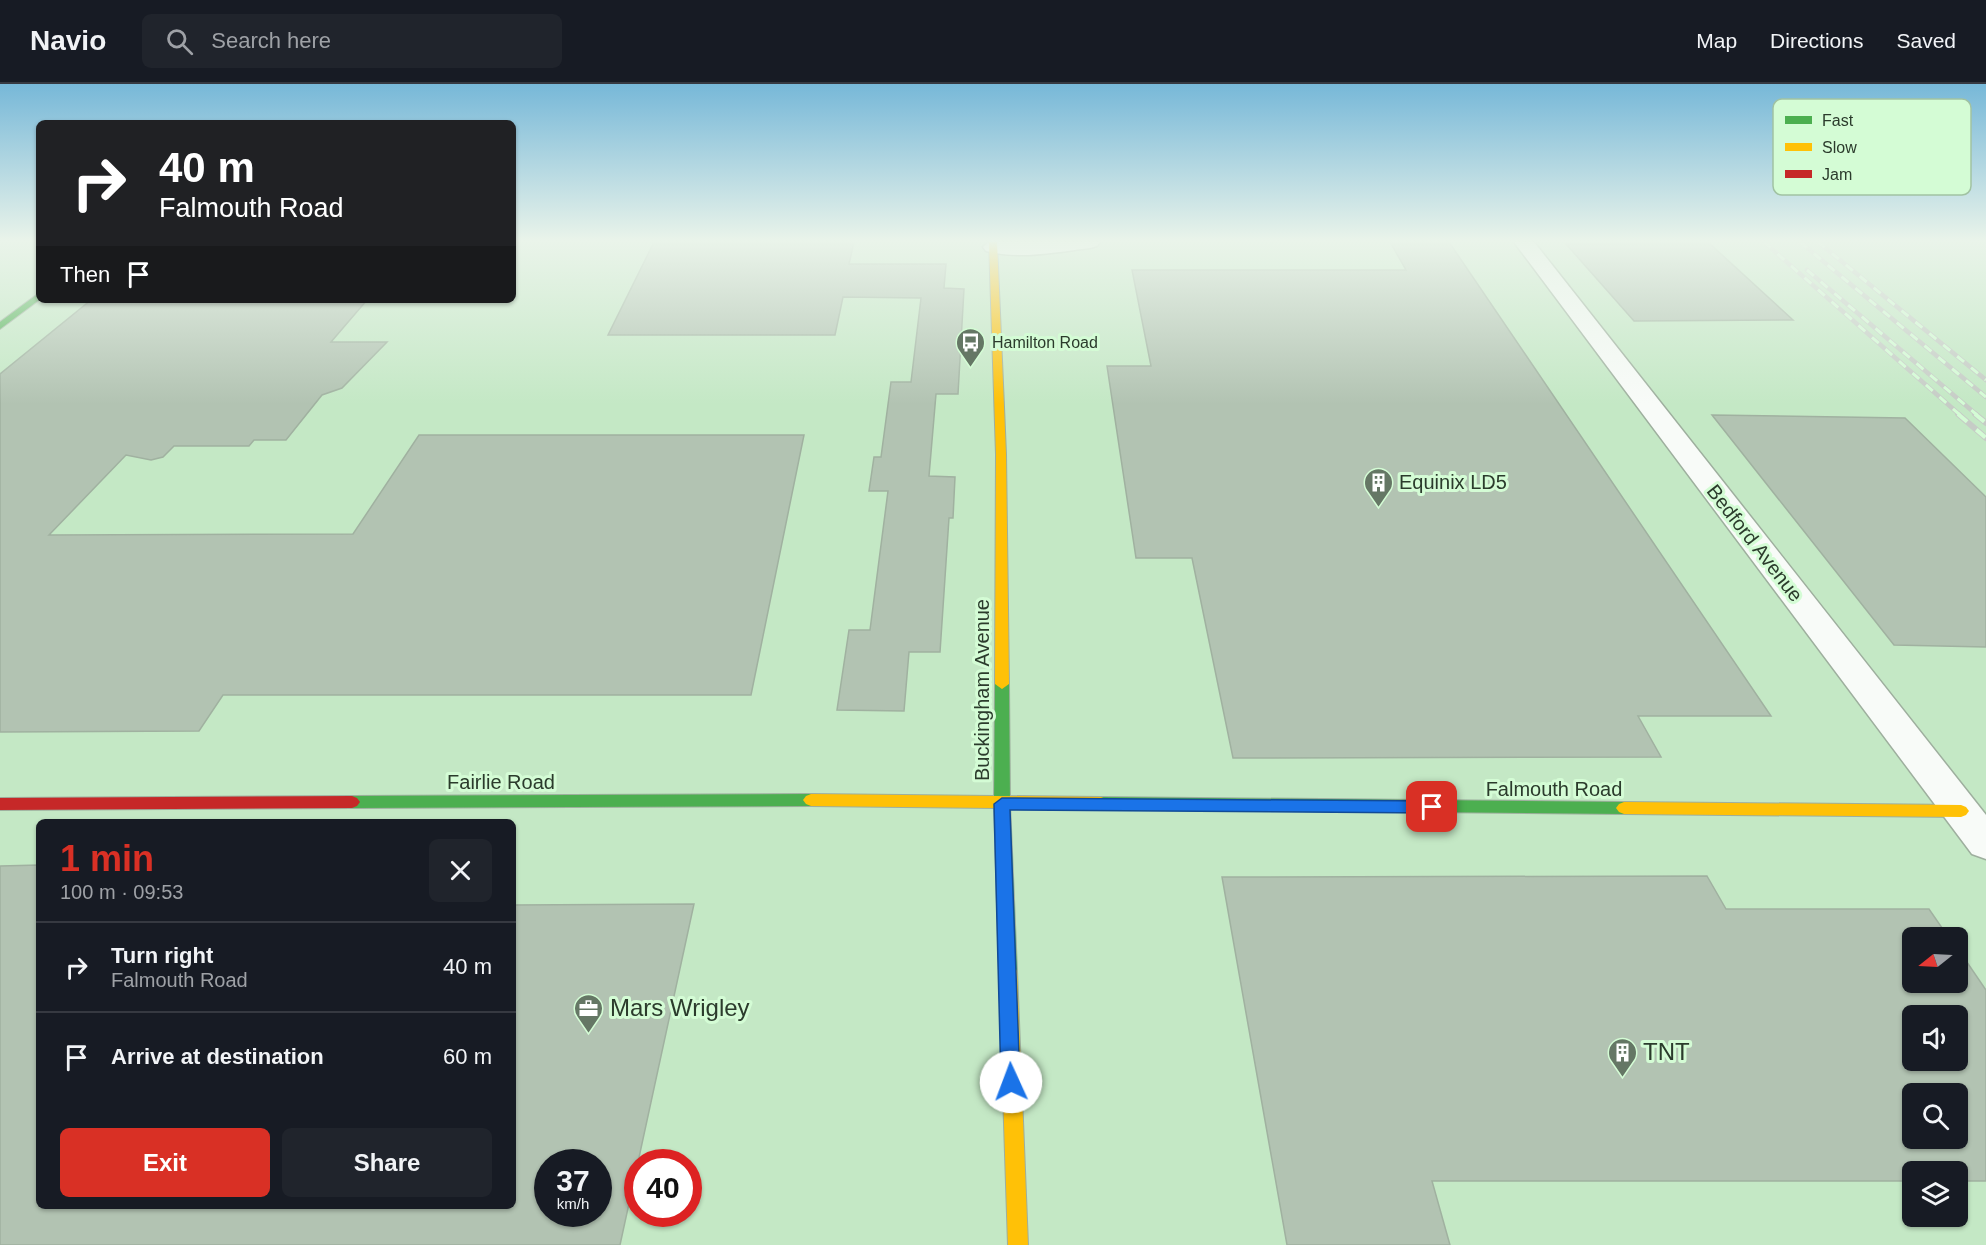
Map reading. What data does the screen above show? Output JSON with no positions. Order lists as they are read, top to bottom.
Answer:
{
  "streets": {
    "street": [
      "Bedford Avenue",
      "Buckingham Avenue",
      "Fairlie Road",
      "Falmouth Road"
    ]
  },
  "crossings": [
    ["Bedford Avenue", "Falmouth Road"],
    ["Buckingham Avenue", "Fairlie Road"],
    ["Buckingham Avenue", "Falmouth Road"],
    ["Fairlie Road", "Falmouth Road"]
  ],
  "places": {
    "bus stop": ["Hamilton Road"],
    "building": ["Equinix LD5", "TNT"],
    "office": ["Mars Wrigley"]
  },
  "legend": ["Fast", "Slow", "Jam"],
  "north": "left",
  "page": {
    "header": "Navio",
    "search": "Search here",
    "nav": ["Map", "Directions", "Saved"],
    "turn": ["40 m", "Falmouth Road"],
    "then": "Then",
    "heading": ["1 min", "100 m · 09:53"],
    "list": [
      {
        "name": "Turn right",
        "note": "Falmouth Road",
        "value": "40 m"
      },
      {
        "name": "Arrive at destination",
        "value": "60 m"
      }
    ],
    "buttons": ["Exit", "Share"],
    "speed": "37 km/h",
    "limit": "40"
  }
}
